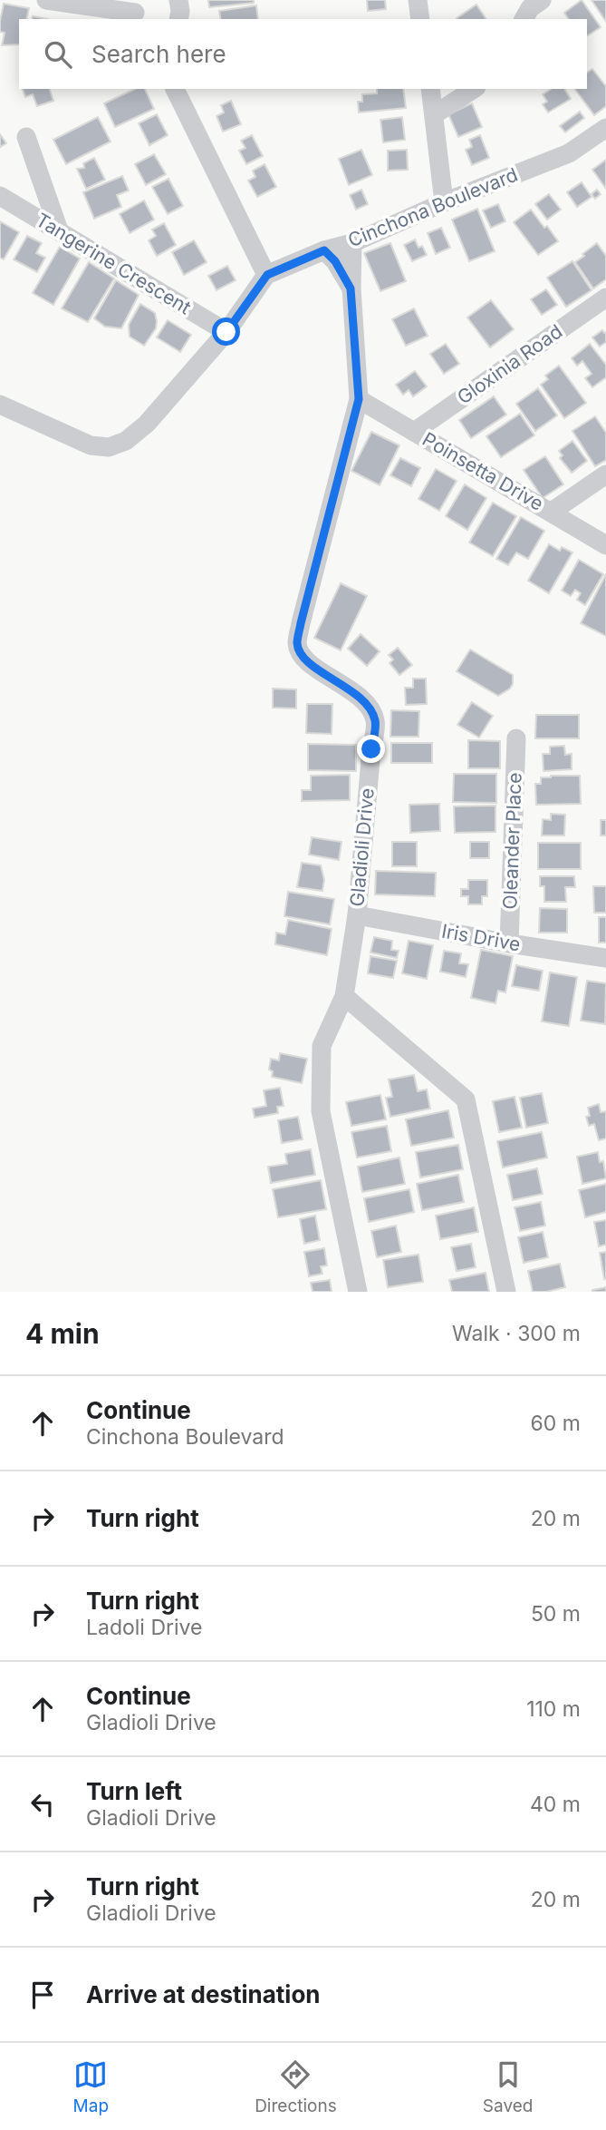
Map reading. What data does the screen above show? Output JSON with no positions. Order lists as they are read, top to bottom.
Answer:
{
  "streets": {
    "street": [
      "Cinchona Boulevard",
      "Tangerine Crescent",
      "Gloxinia Road",
      "Poinsetta Drive",
      "Oleander Place",
      "Gladioli Drive",
      "Iris Drive"
    ]
  },
  "crossings": [
    ["Cinchona Boulevard", "Gladioli Drive"],
    ["Gloxinia Road", "Poinsetta Drive"],
    ["Poinsetta Drive", "Gladioli Drive"],
    ["Oleander Place", "Iris Drive"],
    ["Gladioli Drive", "Iris Drive"]
  ],
  "page": {
    "search": "Search here",
    "heading": ["4 min", "Walk · 300 m"],
    "list": [
      ["Continue", "Cinchona Boulevard", "60 m"],
      ["Turn right", "20 m"],
      ["Turn right", "Ladoli Drive", "50 m"],
      ["Continue", "Gladioli Drive", "110 m"],
      ["Turn left", "Gladioli Drive", "40 m"],
      ["Turn right", "Gladioli Drive", "20 m"],
      "Arrive at destination"
    ],
    "nav": ["Map", "Directions", "Saved"]
  }
}
